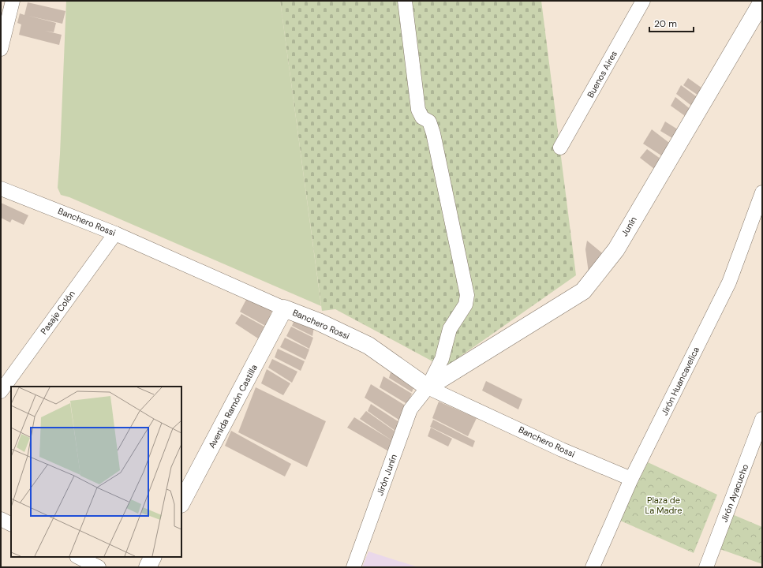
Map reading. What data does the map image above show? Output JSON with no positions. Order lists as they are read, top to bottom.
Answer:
{
  "streets": {
    "main road": ["Banchero Rossi", "Junín", "Avenida Ramón Castilla"],
    "street": [
      "Buenos Aires",
      "Pasaje Colón",
      "Jirón Huancavelica",
      "Jirón Junín",
      "Jirón Ayacucho"
    ]
  },
  "crossings": [
    ["Banchero Rossi", "Junín"],
    ["Banchero Rossi", "Pasaje Colón"],
    ["Banchero Rossi", "Jirón Huancavelica"],
    ["Banchero Rossi", "Avenida Ramón Castilla"],
    ["Banchero Rossi", "Jirón Junín"],
    ["Junín", "Jirón Junín"]
  ],
  "parks": ["Plaza de La Madre"],
  "scale_bar": "20 m"
}
